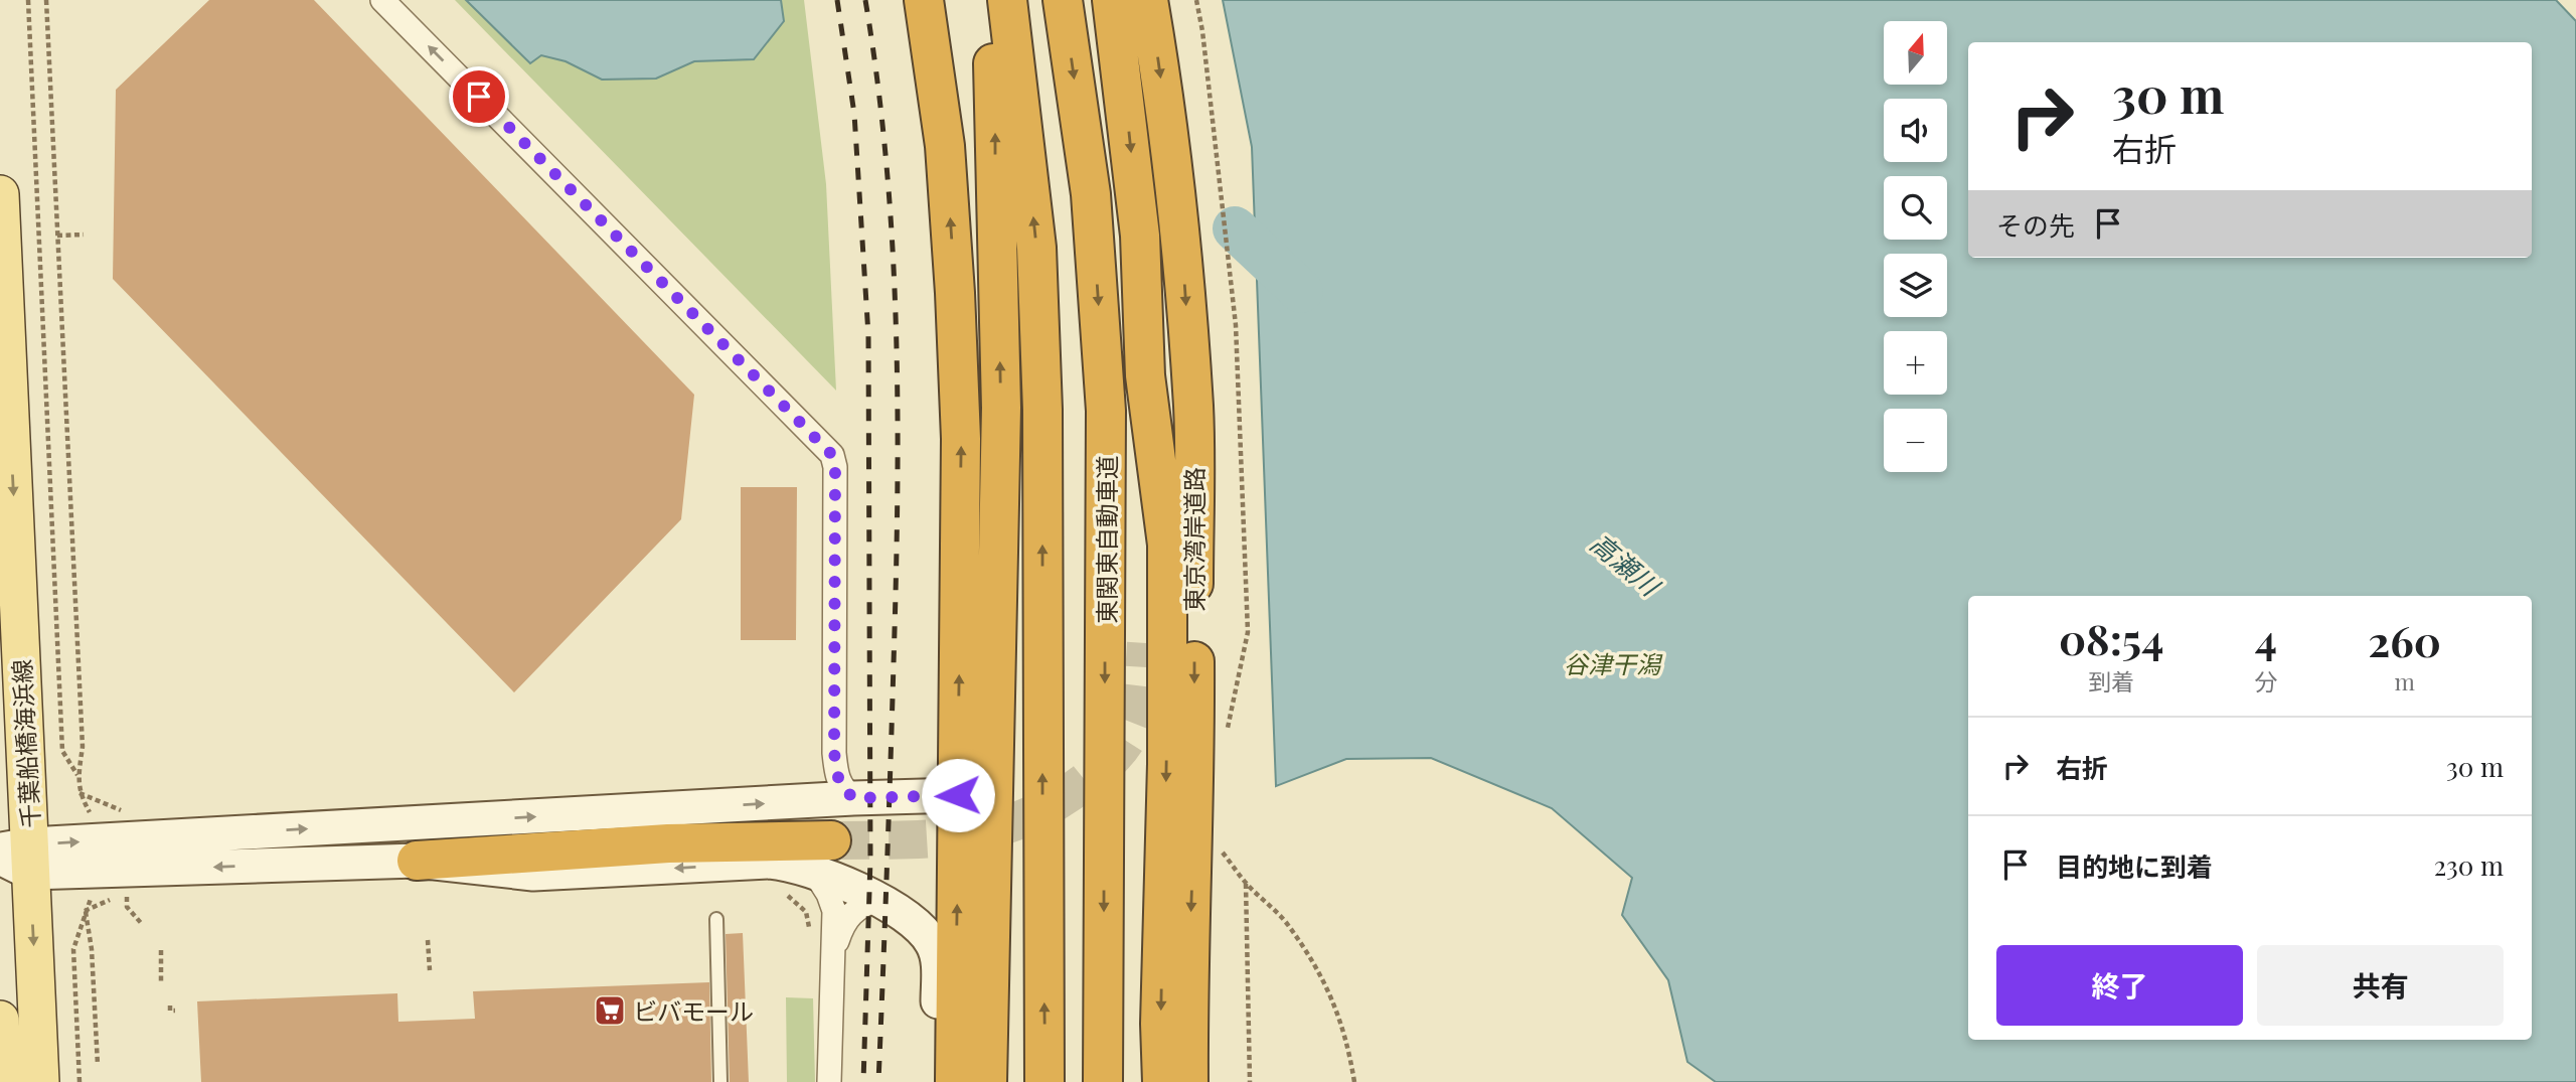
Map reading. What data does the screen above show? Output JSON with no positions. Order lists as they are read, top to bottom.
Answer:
{
  "streets": {
    "highway": ["東関東自動車道", "東京湾岸道路"],
    "main road": ["千葉船橋海浜線"]
  },
  "one_way": ["千葉船橋海浜線"],
  "water": ["高瀬川"],
  "parks": ["谷津干潟"],
  "places": {
    "supermarket": ["ビバモール"]
  },
  "north": "top",
  "page": {
    "map_buttons": ["+", "−"],
    "turn": ["30 m", "右折"],
    "then": "その先",
    "eta": [
      "08:54",
      "到着",
      "4",
      "分",
      "260",
      "m"
    ],
    "list": [
      {
        "name": "右折",
        "value": "30 m"
      },
      {
        "name": "目的地に到着",
        "value": "230 m"
      }
    ],
    "buttons": ["終了", "共有"]
  }
}
